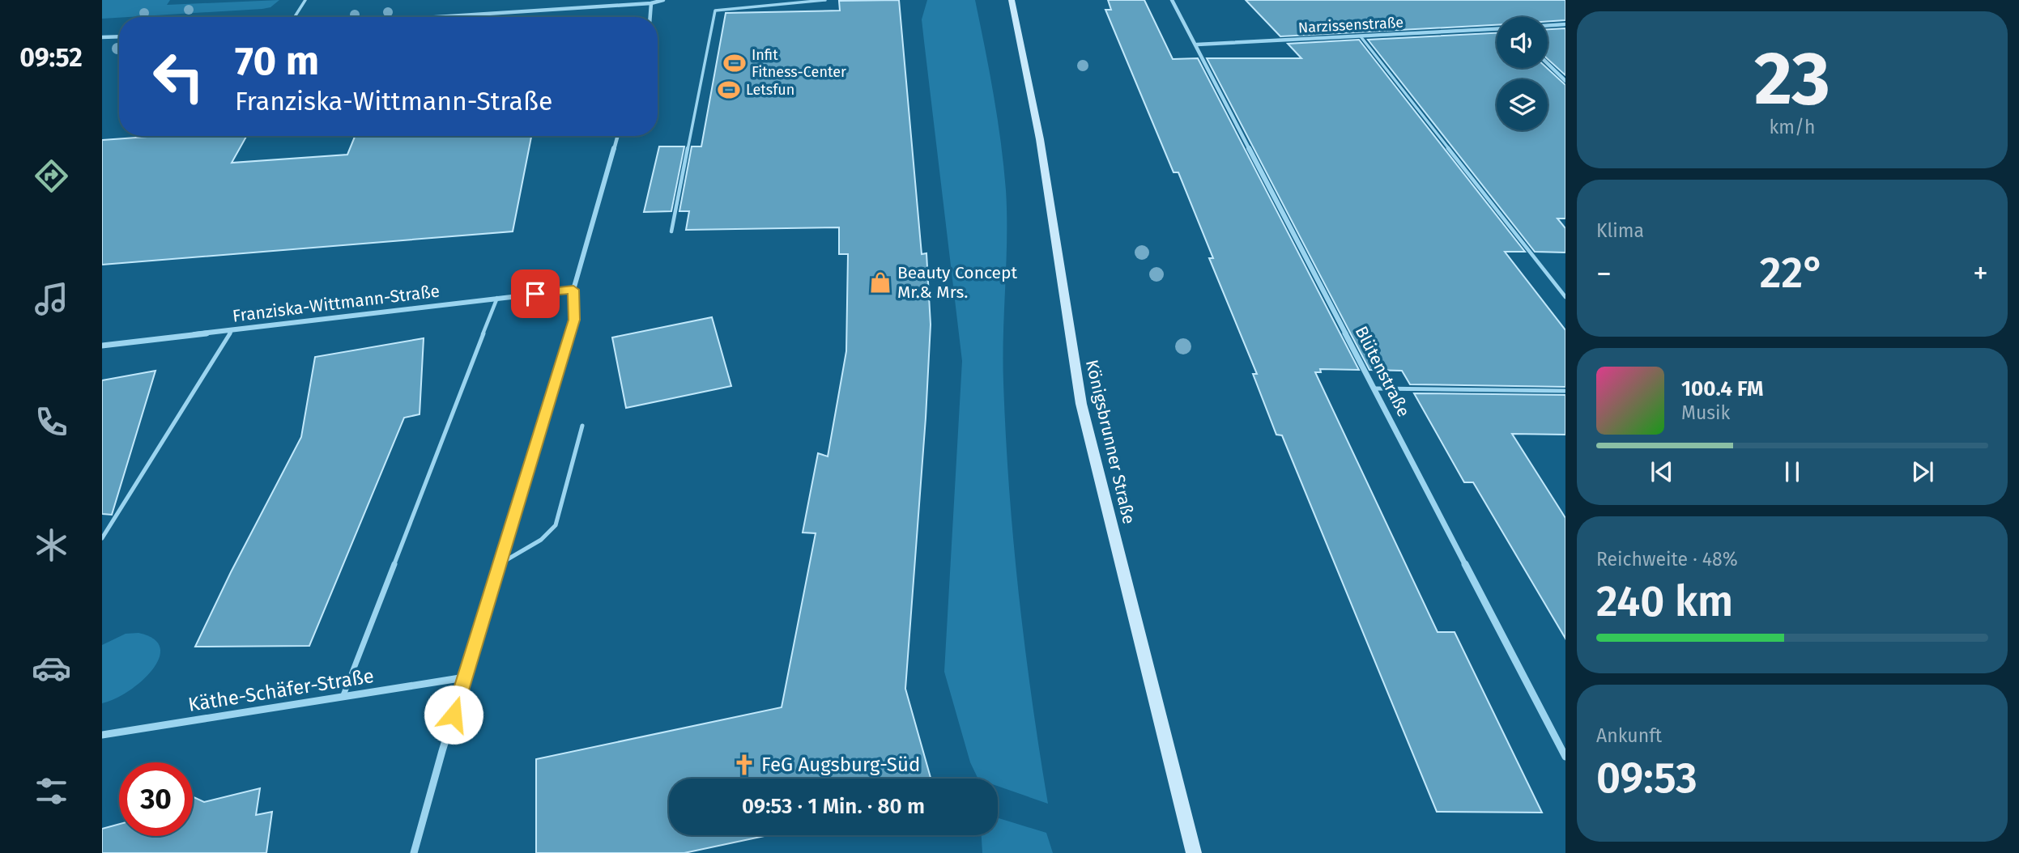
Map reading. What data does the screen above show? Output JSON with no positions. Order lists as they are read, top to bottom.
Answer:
{
  "streets": {
    "main road": ["Königsbrunner Straße"],
    "street": [
      "Narzissenstraße",
      "Franziska-Wittmann-Straße",
      "Blütenstraße",
      "Käthe-Schäfer-Straße"
    ]
  },
  "crossings": [
    ["Narzissenstraße", "Blütenstraße"]
  ],
  "places": {
    "sports": ["Infit Fitness-Center", "Letsfun"],
    "shop": ["Beauty Concept Mr.& Mrs."],
    "church": ["FeG Augsburg-Süd"]
  },
  "page": {
    "tabs": "09:52",
    "tile": [
      ["23", "km/h"],
      "Klima",
      ["Reichweite · 48%", "240 km"],
      ["Ankunft", "09:53"]
    ],
    "turn": ["70 m", "Franziska-Wittmann-Straße"],
    "heat": ["−", "22°", "+"],
    "song": ["100.4 FM", "Musik"],
    "limit": "30",
    "trip": "09:53 · 1 Min. · 80 m"
  }
}
